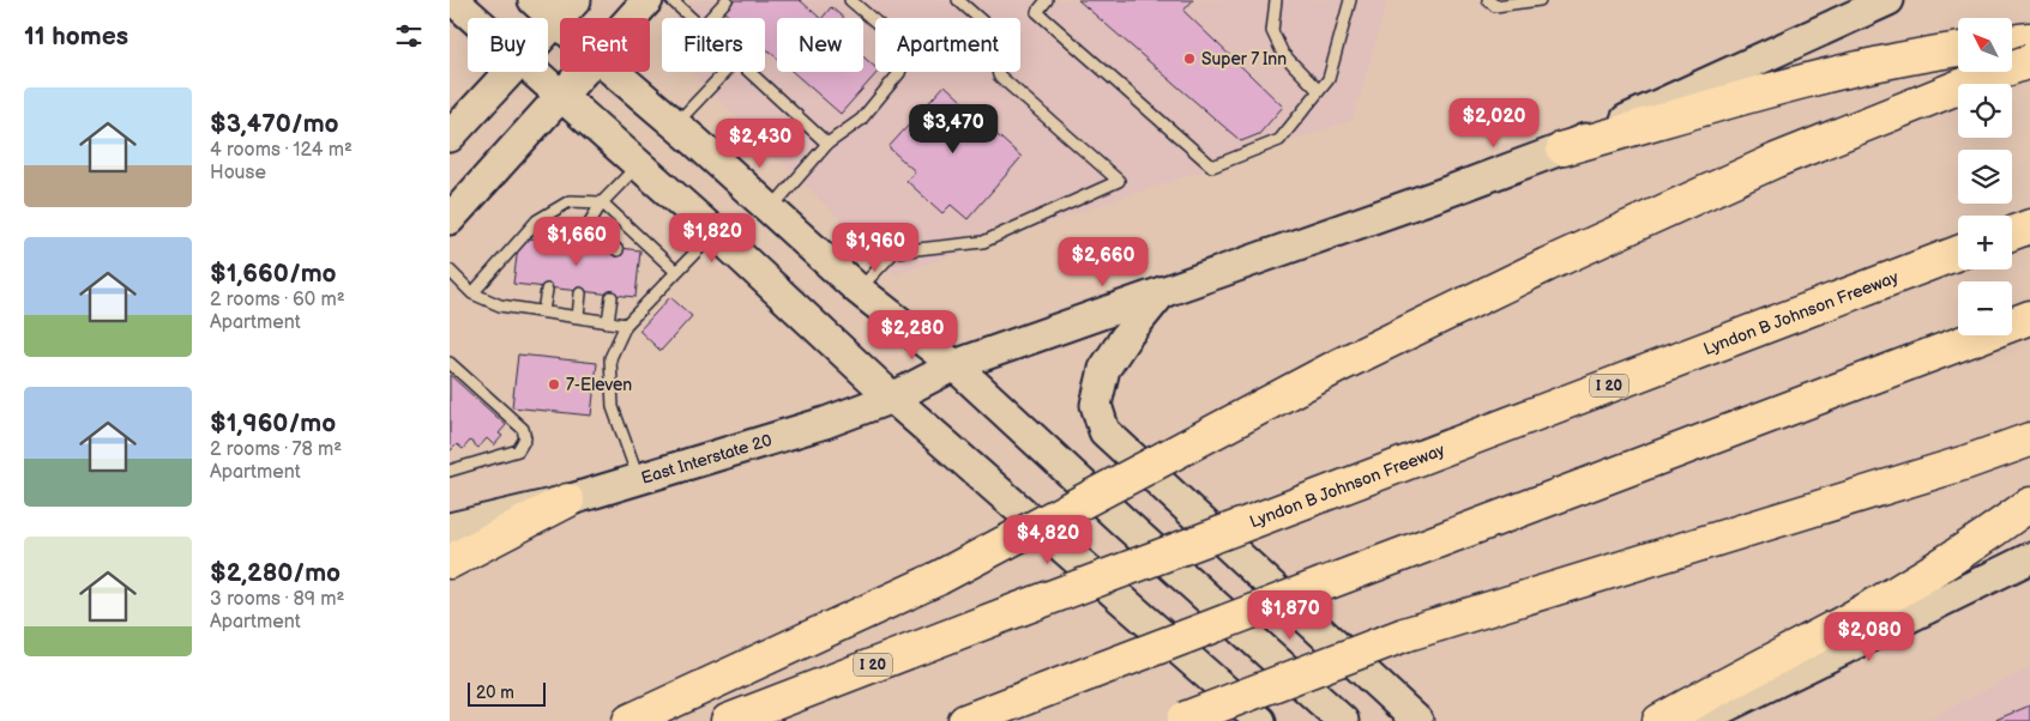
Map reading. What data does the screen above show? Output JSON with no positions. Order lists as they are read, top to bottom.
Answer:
{
  "streets": {
    "highway": ["Lyndon B Johnson Freeway", "I 20"],
    "main road": ["East Interstate 20"]
  },
  "places": ["Super 7 Inn", "7-Eleven"],
  "scale_bar": "20 m",
  "north": "top left",
  "page": {
    "heading": "11 homes",
    "map_buttons": ["+", "−"],
    "chip": [
      "Buy",
      "Rent",
      "Filters",
      "New",
      "Apartment"
    ],
    "list": [
      {
        "name": "$3,470/mo",
        "note": "4 rooms · 124 m² · House"
      },
      {
        "name": "$1,660/mo",
        "note": "2 rooms · 60 m² · Apartment"
      },
      {
        "name": "$1,960/mo",
        "note": "2 rooms · 78 m² · Apartment"
      },
      {
        "name": "$2,280/mo",
        "note": "3 rooms · 89 m² · Apartment"
      }
    ],
    "price": [
      "$2,020",
      "$3,470",
      "$2,430",
      "$1,820",
      "$1,660",
      "$1,960",
      "$2,660",
      "$2,280",
      "$4,820",
      "$1,870",
      "$2,080"
    ],
    "scale": "20 m"
  }
}
